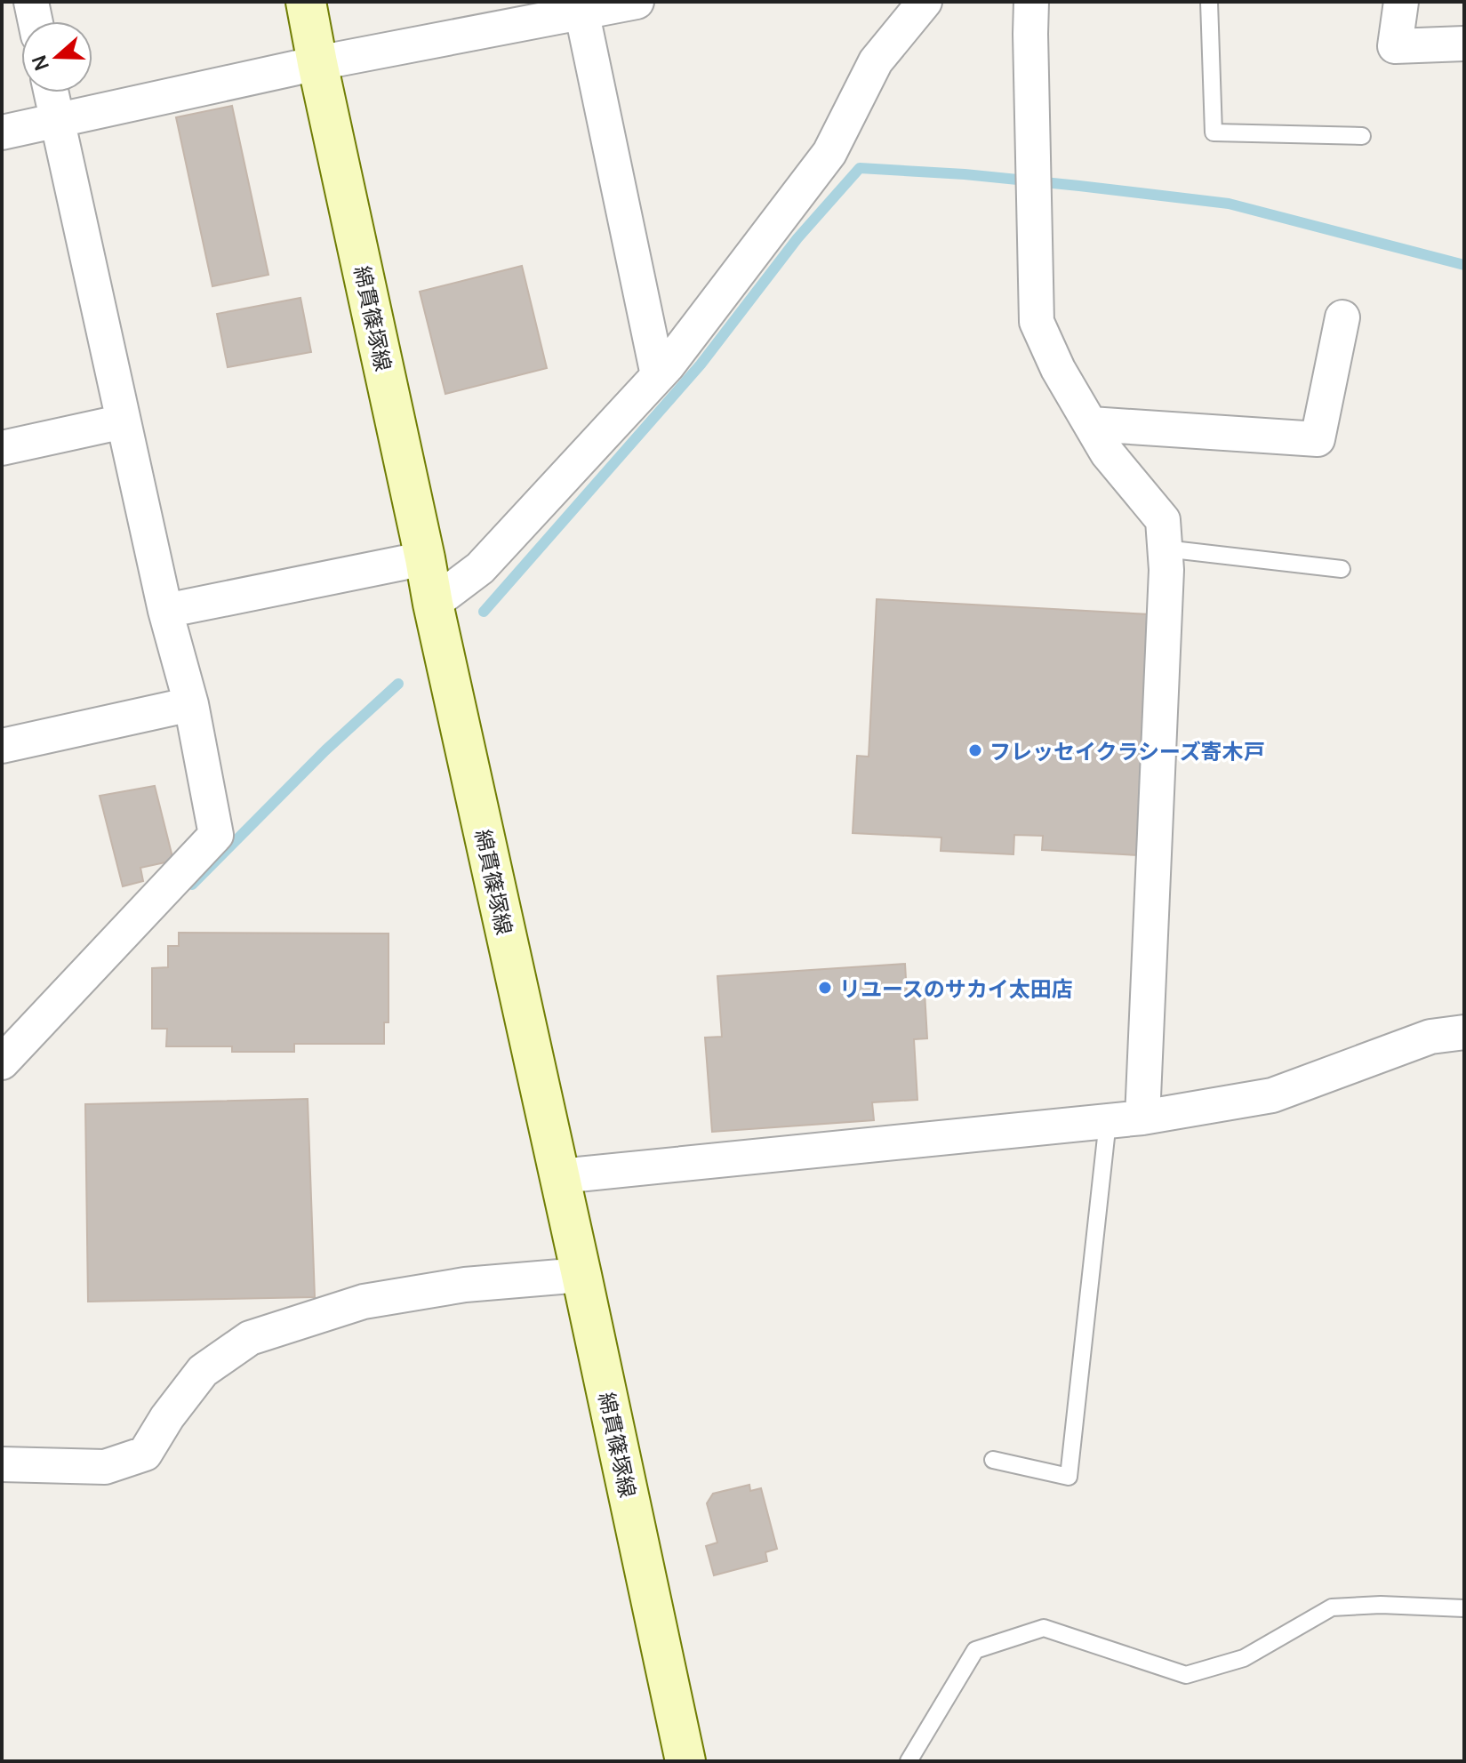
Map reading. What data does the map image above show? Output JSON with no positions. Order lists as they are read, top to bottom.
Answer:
{
  "streets": {
    "main road": ["綿貫篠塚線"]
  },
  "places": ["フレッセイクラシーズ寄木戸", "リユースのサカイ太田店"],
  "north": "left"
}
